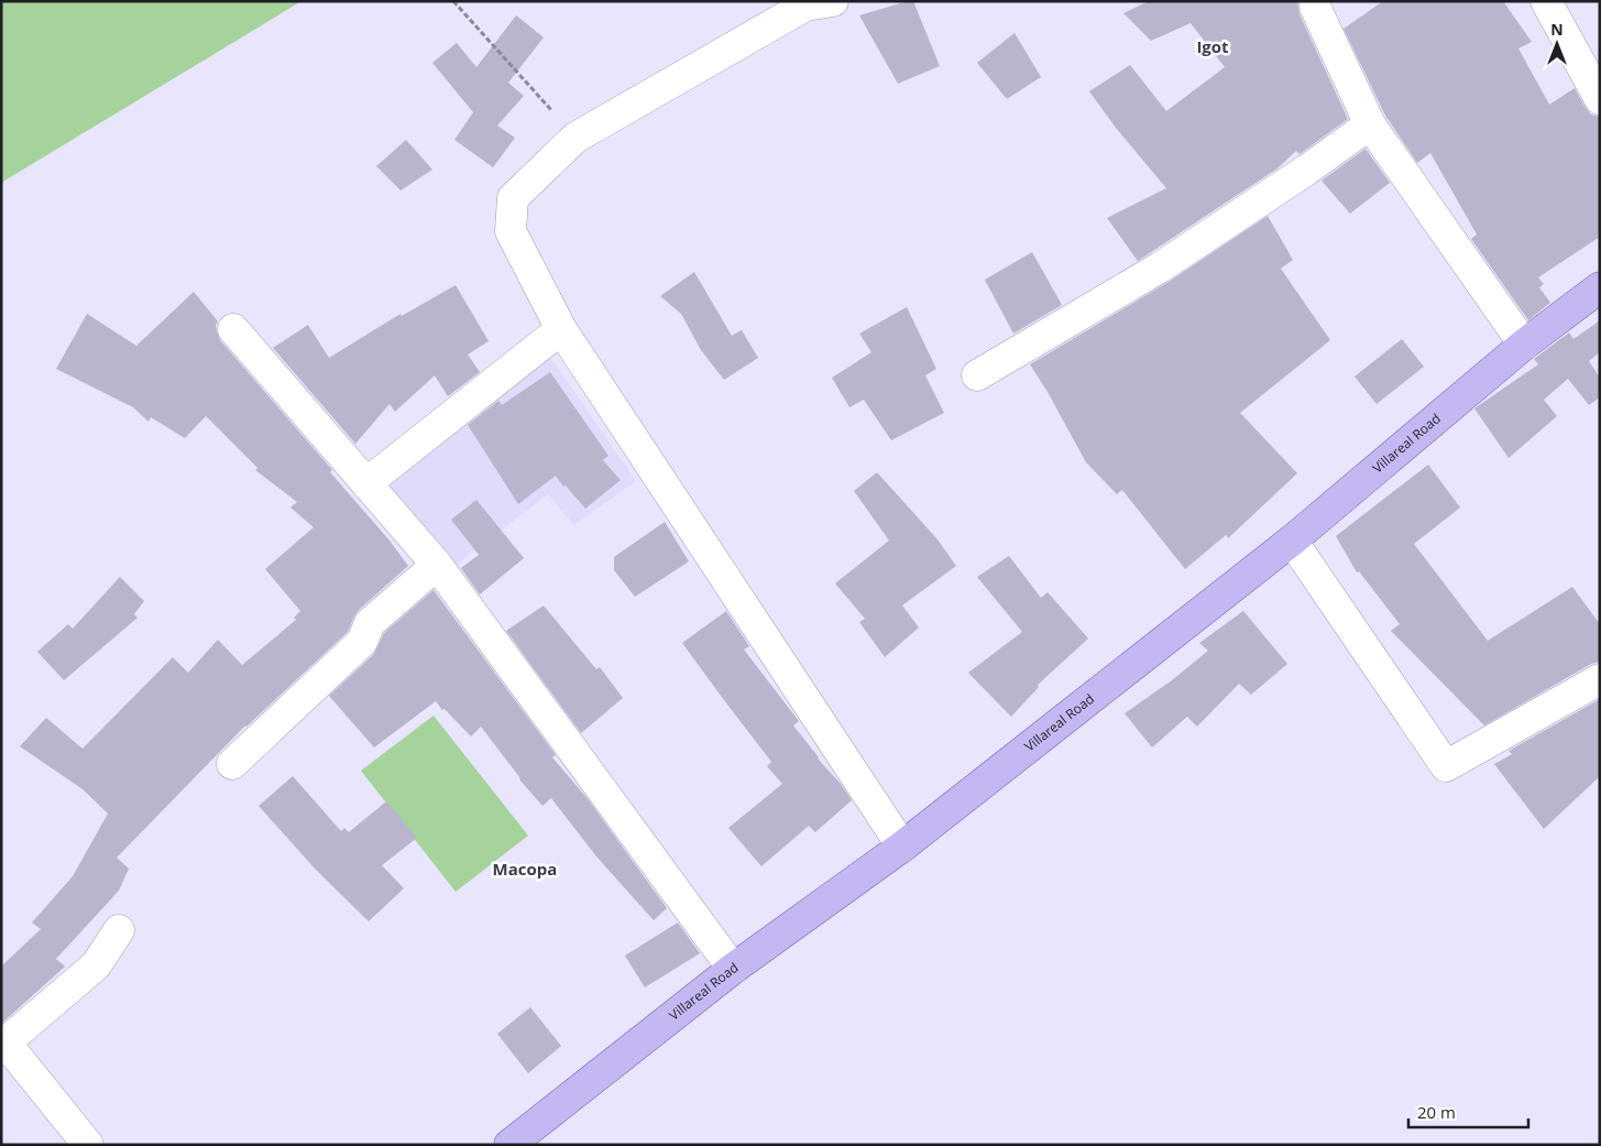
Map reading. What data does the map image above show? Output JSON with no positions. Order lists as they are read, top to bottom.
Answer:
{
  "streets": {
    "main road": ["Villareal Road"]
  },
  "districts": ["Igot", "Macopa"],
  "scale_bar": "20 m",
  "north": "top"
}
